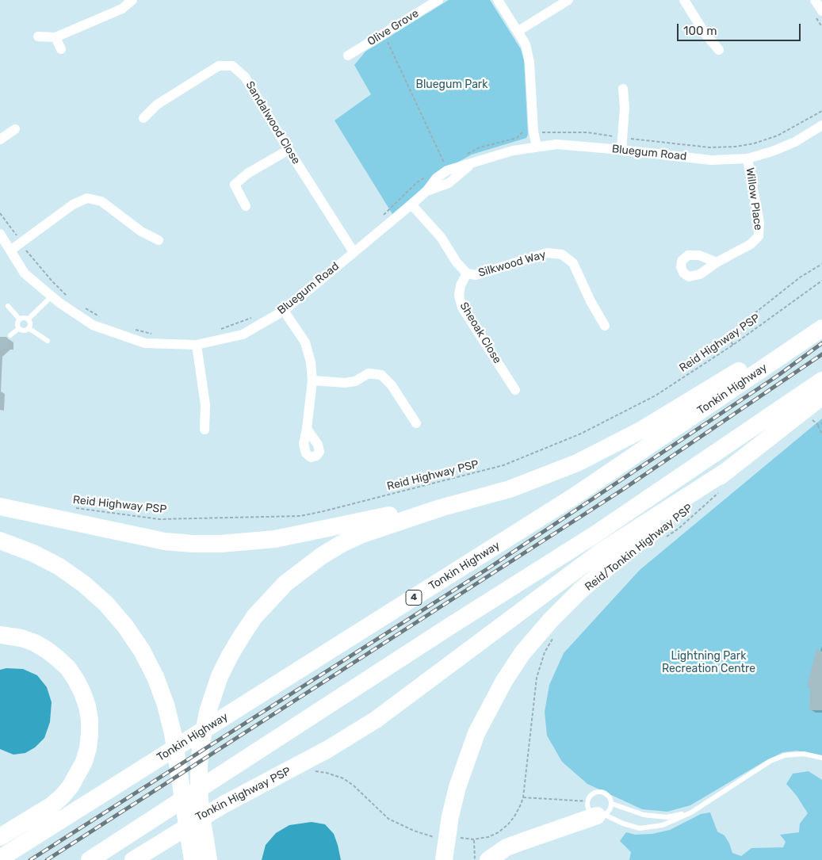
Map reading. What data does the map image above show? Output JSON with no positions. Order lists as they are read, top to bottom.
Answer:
{
  "streets": {
    "highway": ["Tonkin Highway", "4"],
    "street": [
      "Olive Grove",
      "Sandalwood Close",
      "Bluegum Road",
      "Willow Place",
      "Silkwood Way",
      "Sheoak Close"
    ],
    "path": ["Reid Highway PSP", "Reid/Tonkin Highway PSP"]
  },
  "crossings": [
    ["Sandalwood Close", "Bluegum Road"],
    ["Bluegum Road", "Willow Place"],
    ["Bluegum Road", "Silkwood Way"],
    ["Silkwood Way", "Sheoak Close"]
  ],
  "parks": ["Bluegum Park", "Lightning Park Recreation Centre"],
  "scale_bar": "100 m"
}
